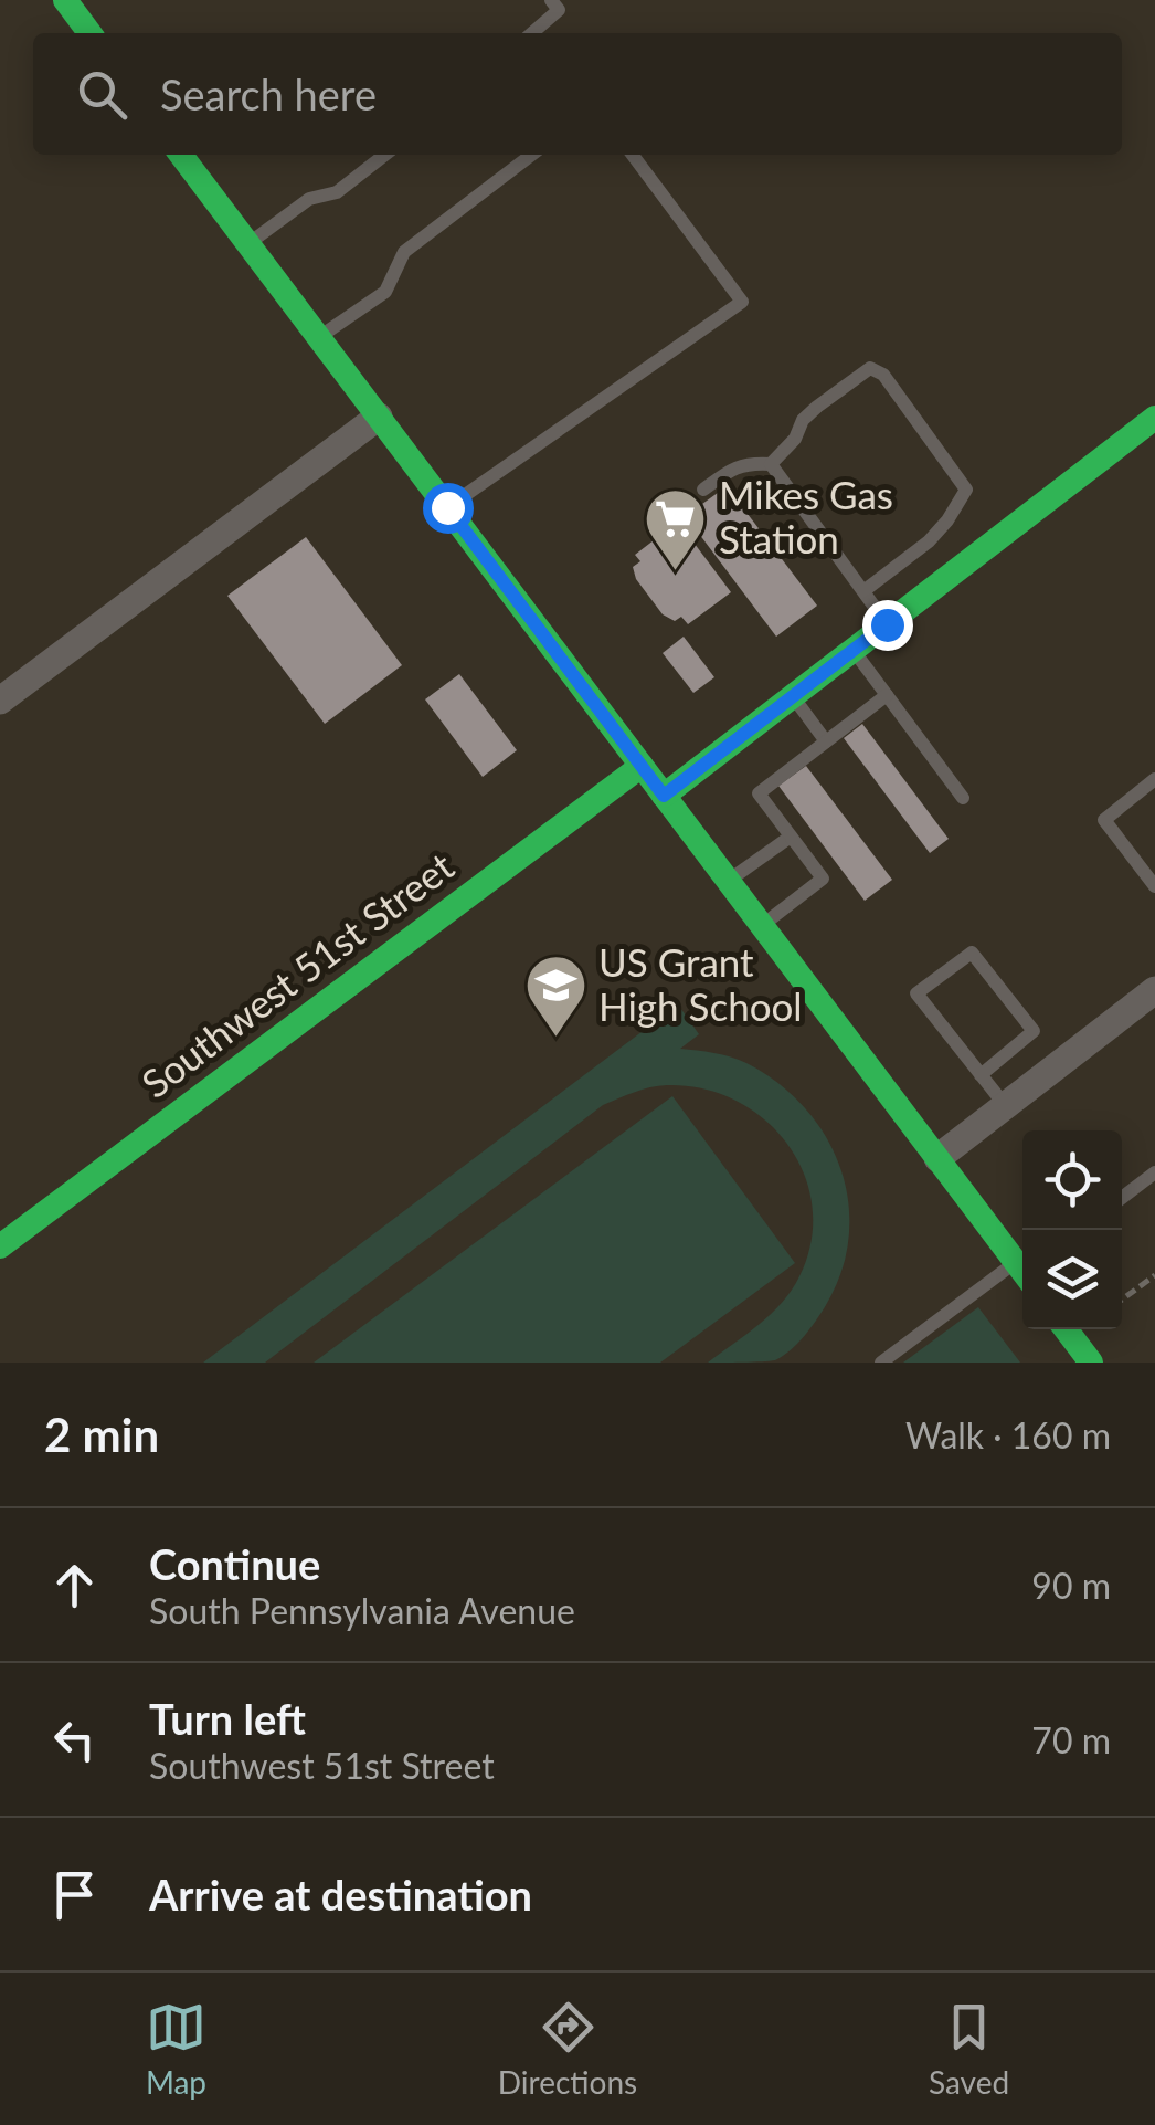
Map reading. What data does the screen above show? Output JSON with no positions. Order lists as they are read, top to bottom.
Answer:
{
  "streets": {
    "main road": ["Southwest 51st Street"]
  },
  "places": {
    "supermarket": ["Mikes Gas Station"],
    "school or university": ["US Grant High School"]
  },
  "page": {
    "search": "Search here",
    "heading": ["2 min", "Walk · 160 m"],
    "list": [
      ["Continue", "South Pennsylvania Avenue", "90 m"],
      ["Turn left", "Southwest 51st Street", "70 m"],
      "Arrive at destination"
    ],
    "nav": ["Map", "Directions", "Saved"]
  }
}
